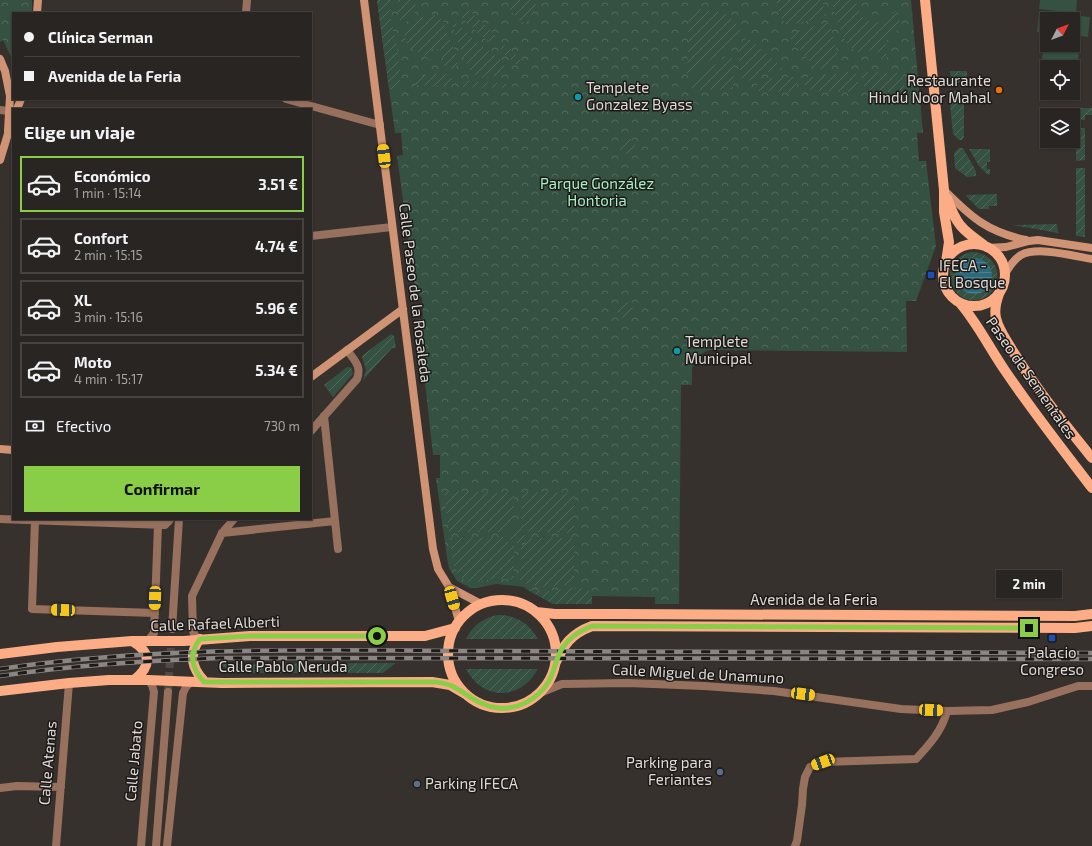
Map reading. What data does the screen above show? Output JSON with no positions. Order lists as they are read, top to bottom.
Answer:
{
  "streets": {
    "main road": [
      "Paseo de Sementales",
      "Avenida de la Feria",
      "Calle Rafael Alberti",
      "Calle Pablo Neruda"
    ],
    "street": [
      "Calle Paseo de la Rosaleda",
      "Calle Miguel de Unamuno",
      "Calle Jabato",
      "Calle Atenas"
    ]
  },
  "crossings": [
    ["Calle Paseo de la Rosaleda", "Avenida de la Feria"],
    ["Calle Paseo de la Rosaleda", "Calle Rafael Alberti"],
    ["Calle Paseo de la Rosaleda", "Calle Pablo Neruda"],
    ["Calle Paseo de la Rosaleda", "Calle Miguel de Unamuno"],
    ["Avenida de la Feria", "Calle Rafael Alberti"],
    ["Avenida de la Feria", "Calle Pablo Neruda"],
    ["Avenida de la Feria", "Calle Miguel de Unamuno"],
    ["Calle Rafael Alberti", "Calle Pablo Neruda"],
    ["Calle Rafael Alberti", "Calle Miguel de Unamuno"],
    ["Calle Pablo Neruda", "Calle Miguel de Unamuno"],
    ["Calle Pablo Neruda", "Calle Jabato"],
    ["Calle Pablo Neruda", "Calle Atenas"]
  ],
  "parks": ["Parque González Hontoria"],
  "places": {
    "other": [
      "Restaurante Hindú Noor Mahal",
      "Templete Gonzalez Byass",
      "Templete Municipal",
      "Parking para Feriantes",
      "Parking IFECA"
    ],
    "transit": ["IFECA - El Bosque", "Palacio Congreso"]
  },
  "north": "top right",
  "page": {
    "banner": ["Clínica Serman", "Avenida de la Feria"],
    "heading": "Elige un viaje",
    "list": [
      {
        "name": "Económico",
        "note": "1 min · 15:14",
        "value": "3.51 €"
      },
      {
        "name": "Confort",
        "note": "2 min · 15:15",
        "value": "4.74 €"
      },
      {
        "name": "XL",
        "note": "3 min · 15:16",
        "value": "5.96 €"
      },
      {
        "name": "Moto",
        "note": "4 min · 15:17",
        "value": "5.34 €"
      }
    ],
    "pay": ["Efectivo", "730 m"],
    "buttons": "Confirmar",
    "bubble": "2 min"
  }
}
